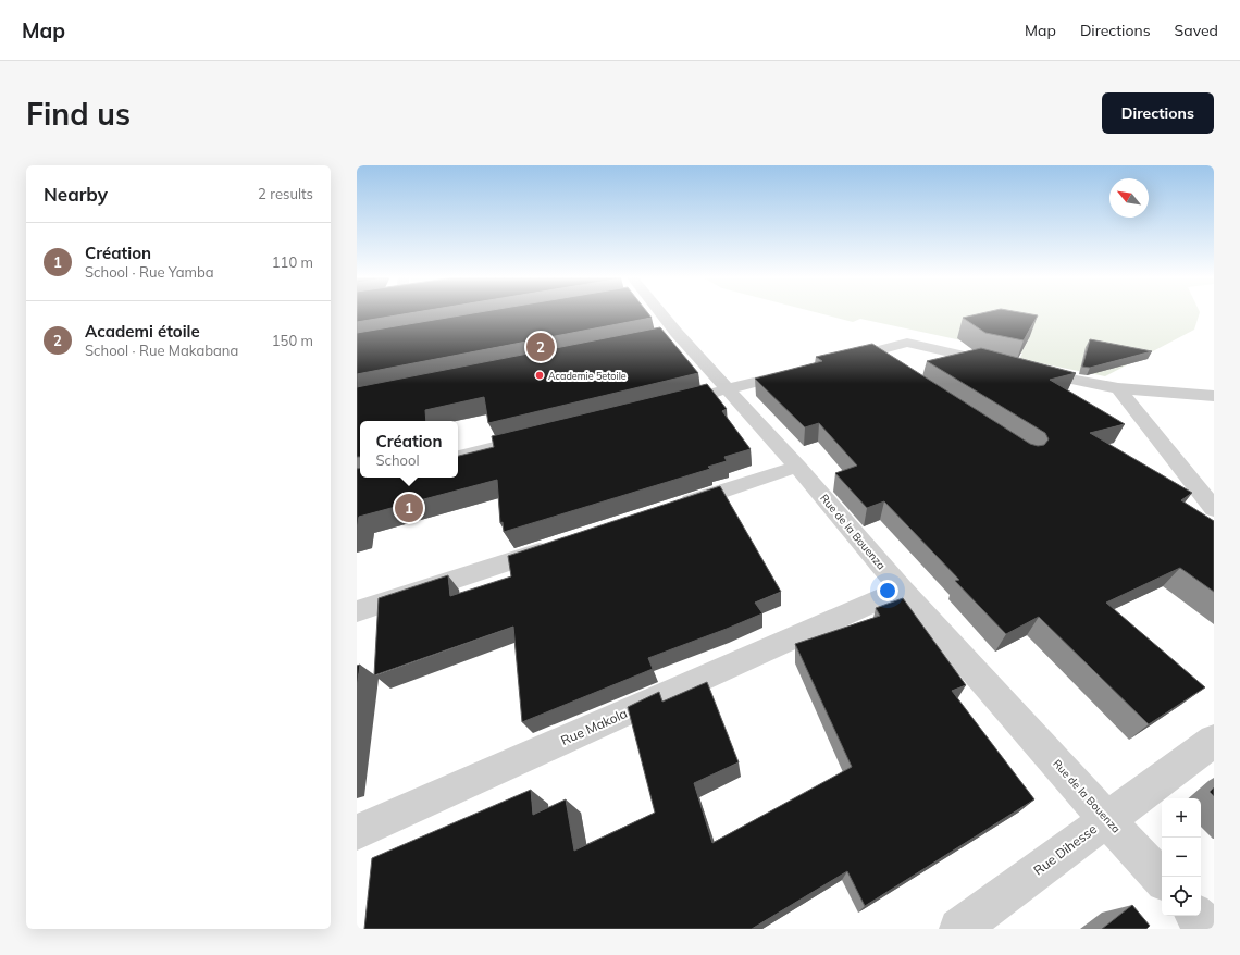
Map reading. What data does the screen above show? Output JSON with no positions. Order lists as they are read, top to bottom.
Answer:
{
  "streets": {
    "street": ["Rue de la Bouenza", "Rue Makola", "Rue Dihesse"]
  },
  "crossings": [
    ["Rue de la Bouenza", "Rue Makola"],
    ["Rue de la Bouenza", "Rue Dihesse"]
  ],
  "places": ["Academie 5etoile"],
  "north": "top left",
  "page": {
    "header": "Map",
    "nav": ["Map", "Directions", "Saved"],
    "buttons": "Directions",
    "title": "Find us",
    "heading": ["Nearby", "2 results"],
    "list": [
      {
        "mark": "1",
        "name": "Création",
        "note": "School · Rue Yamba",
        "value": "110 m"
      },
      {
        "mark": "2",
        "name": "Academi étoile",
        "note": "School · Rue Makabana",
        "value": "150 m"
      }
    ],
    "pins": ["2", "1"],
    "popup": ["Création", "School"],
    "map_buttons": ["+", "−"]
  }
}
